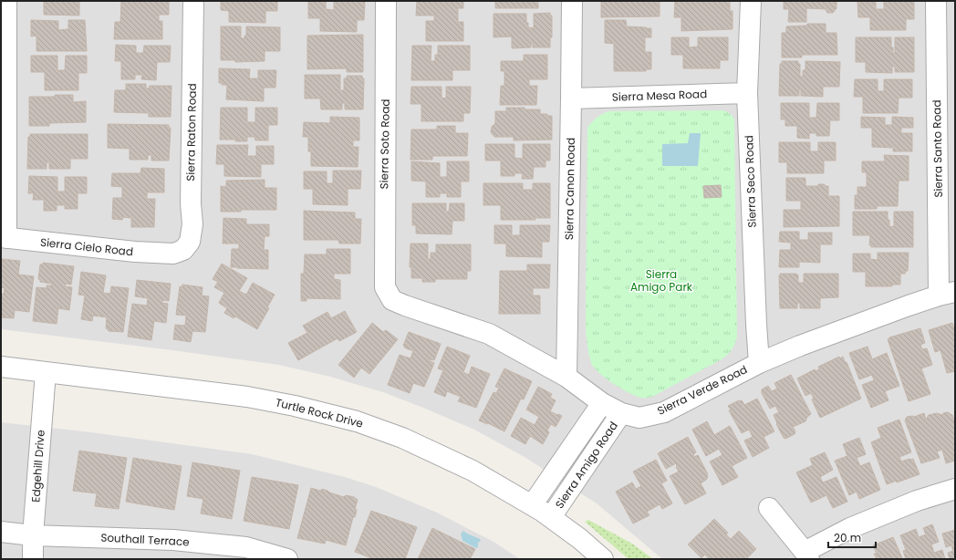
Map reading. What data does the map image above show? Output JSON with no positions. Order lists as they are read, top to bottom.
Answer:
{
  "streets": {
    "street": [
      "Sierra Mesa Road",
      "Sierra Raton Road",
      "Sierra Soto Road",
      "Sierra Santo Road",
      "Sierra Seco Road",
      "Sierra Canon Road",
      "Sierra Cielo Road",
      "Sierra Verde Road",
      "Turtle Rock Drive",
      "Sierra Amigo Road",
      "Edgehill Drive",
      "Southall Terrace"
    ]
  },
  "crossings": [
    ["Sierra Mesa Road", "Sierra Seco Road"],
    ["Sierra Mesa Road", "Sierra Canon Road"],
    ["Sierra Raton Road", "Sierra Cielo Road"],
    ["Sierra Soto Road", "Sierra Verde Road"],
    ["Sierra Santo Road", "Sierra Verde Road"],
    ["Sierra Seco Road", "Sierra Verde Road"],
    ["Sierra Canon Road", "Sierra Verde Road"],
    ["Sierra Verde Road", "Sierra Amigo Road"],
    ["Turtle Rock Drive", "Sierra Amigo Road"],
    ["Turtle Rock Drive", "Edgehill Drive"],
    ["Edgehill Drive", "Southall Terrace"]
  ],
  "parks": ["Sierra Amigo Park"],
  "scale_bar": "20 m"
}
